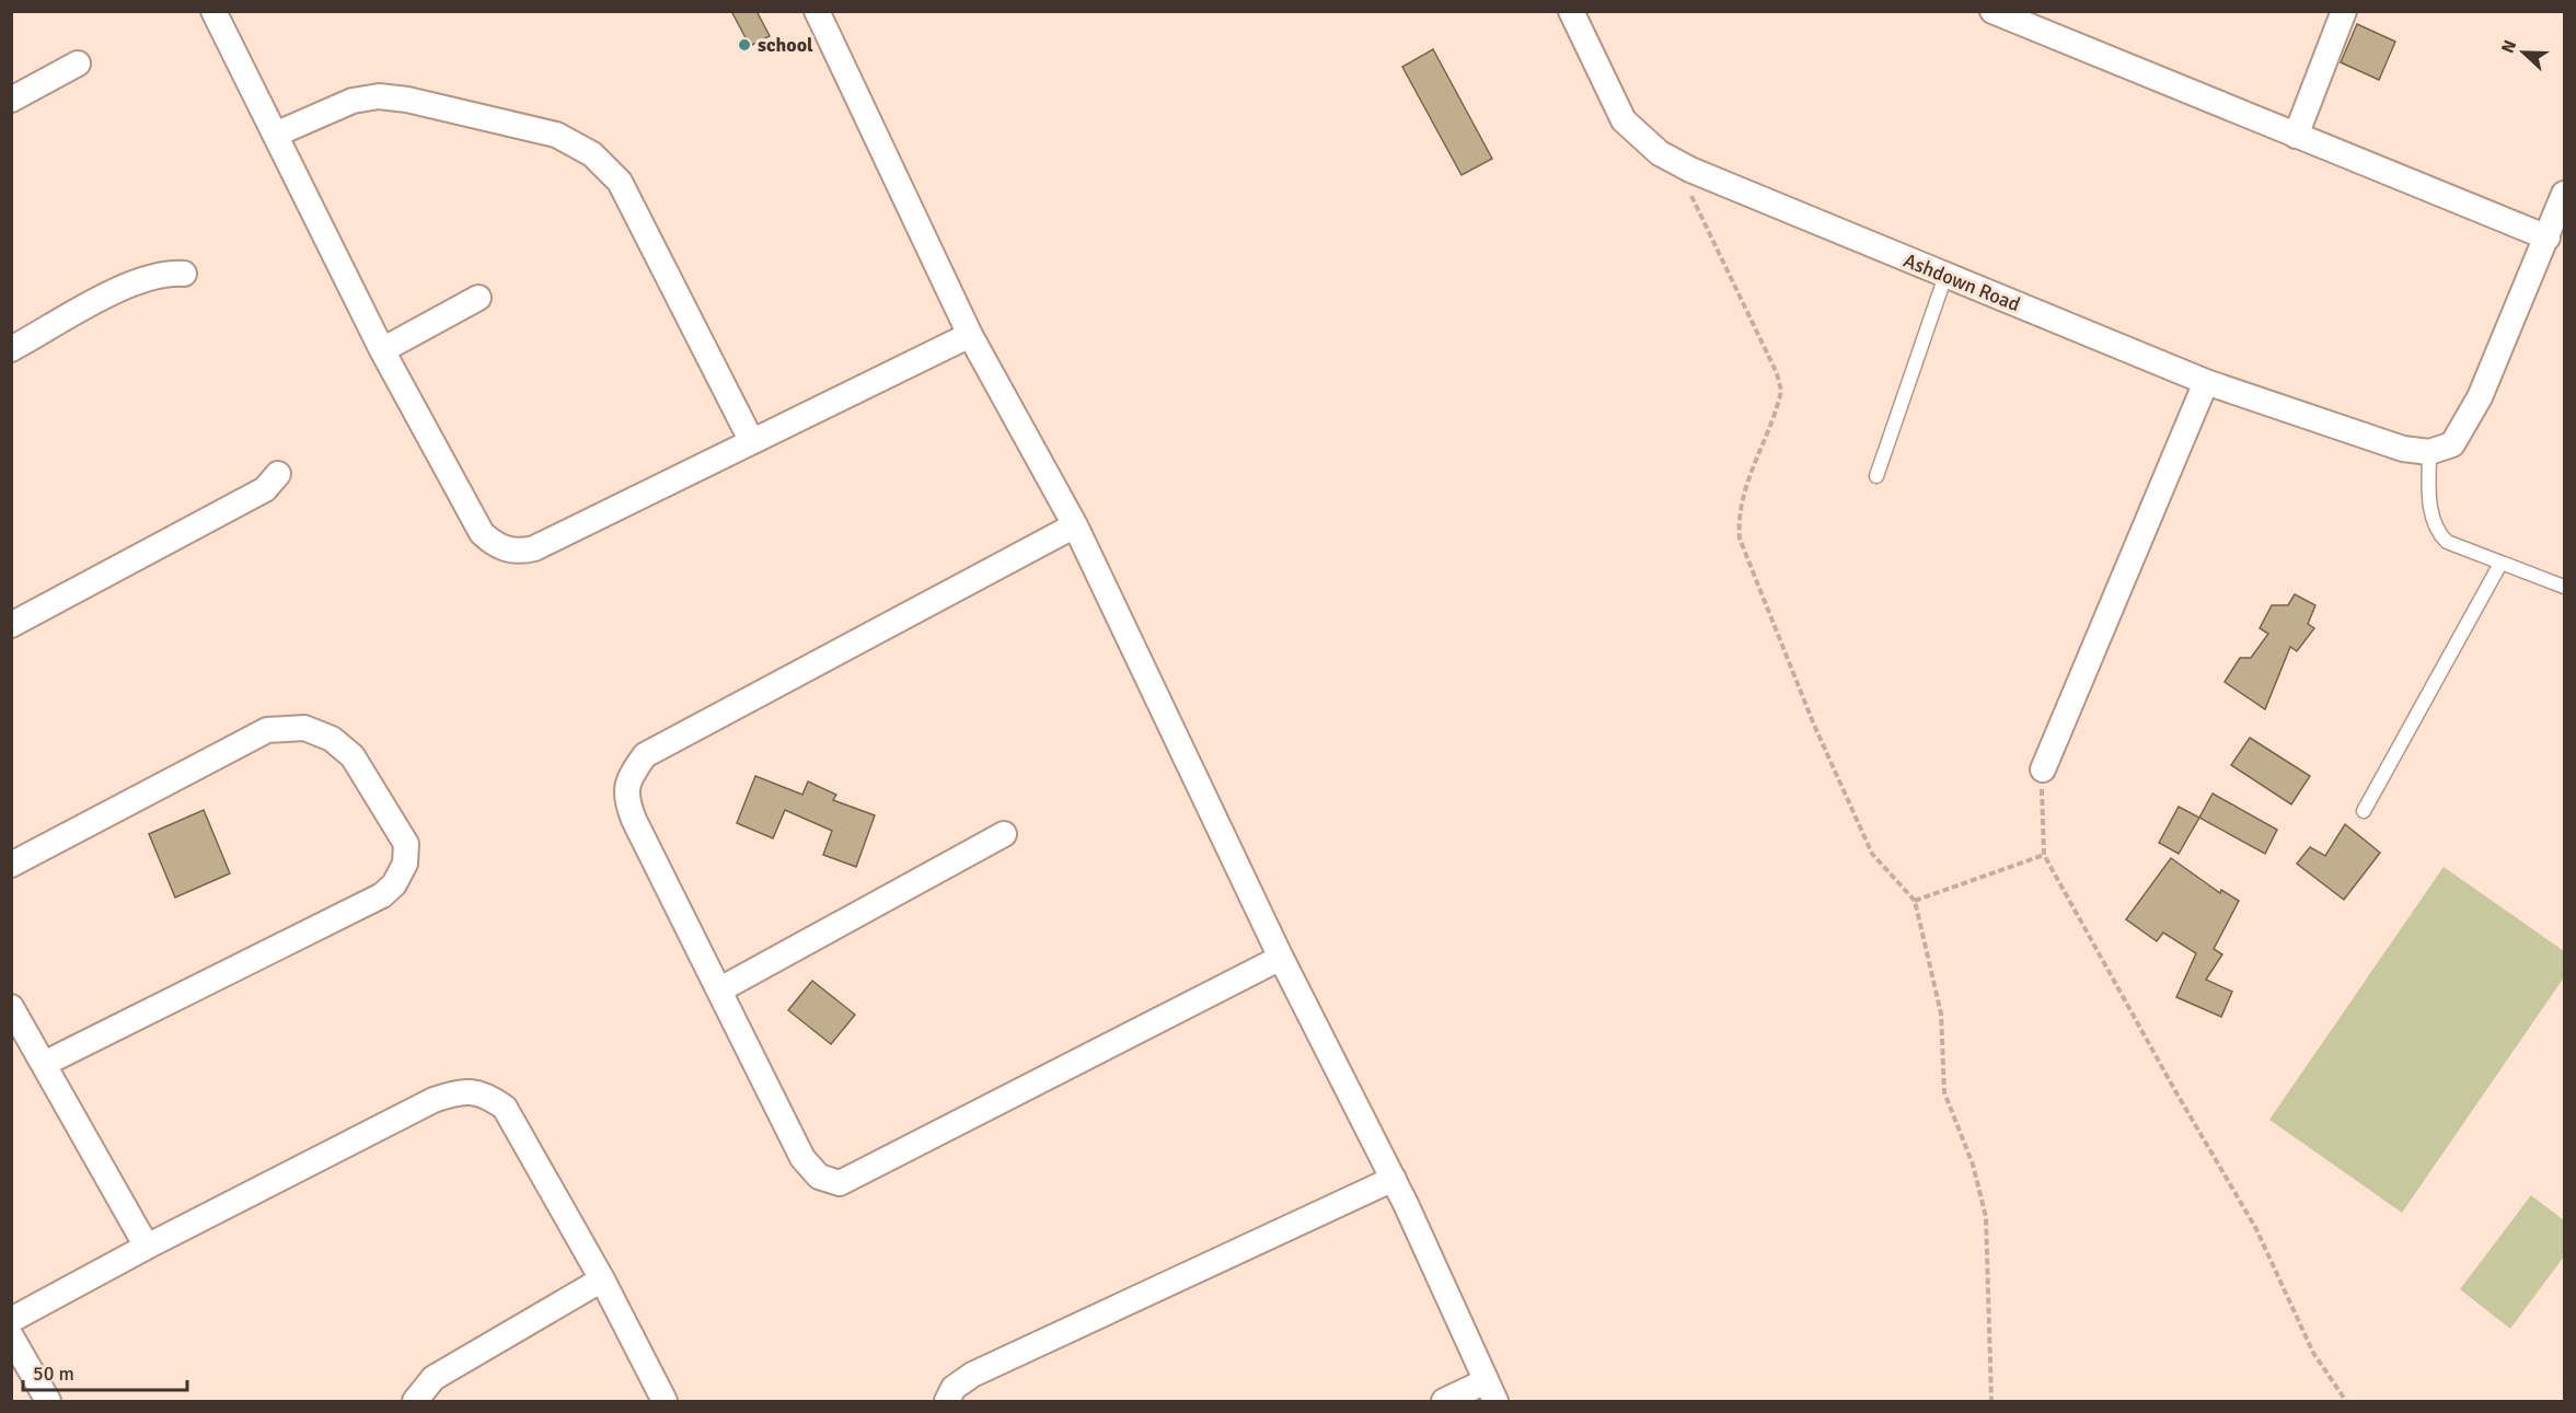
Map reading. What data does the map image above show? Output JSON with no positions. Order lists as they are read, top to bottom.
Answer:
{
  "streets": {
    "street": ["Ashdown Road"]
  },
  "places": ["school"],
  "scale_bar": "50 m",
  "north": "left"
}
